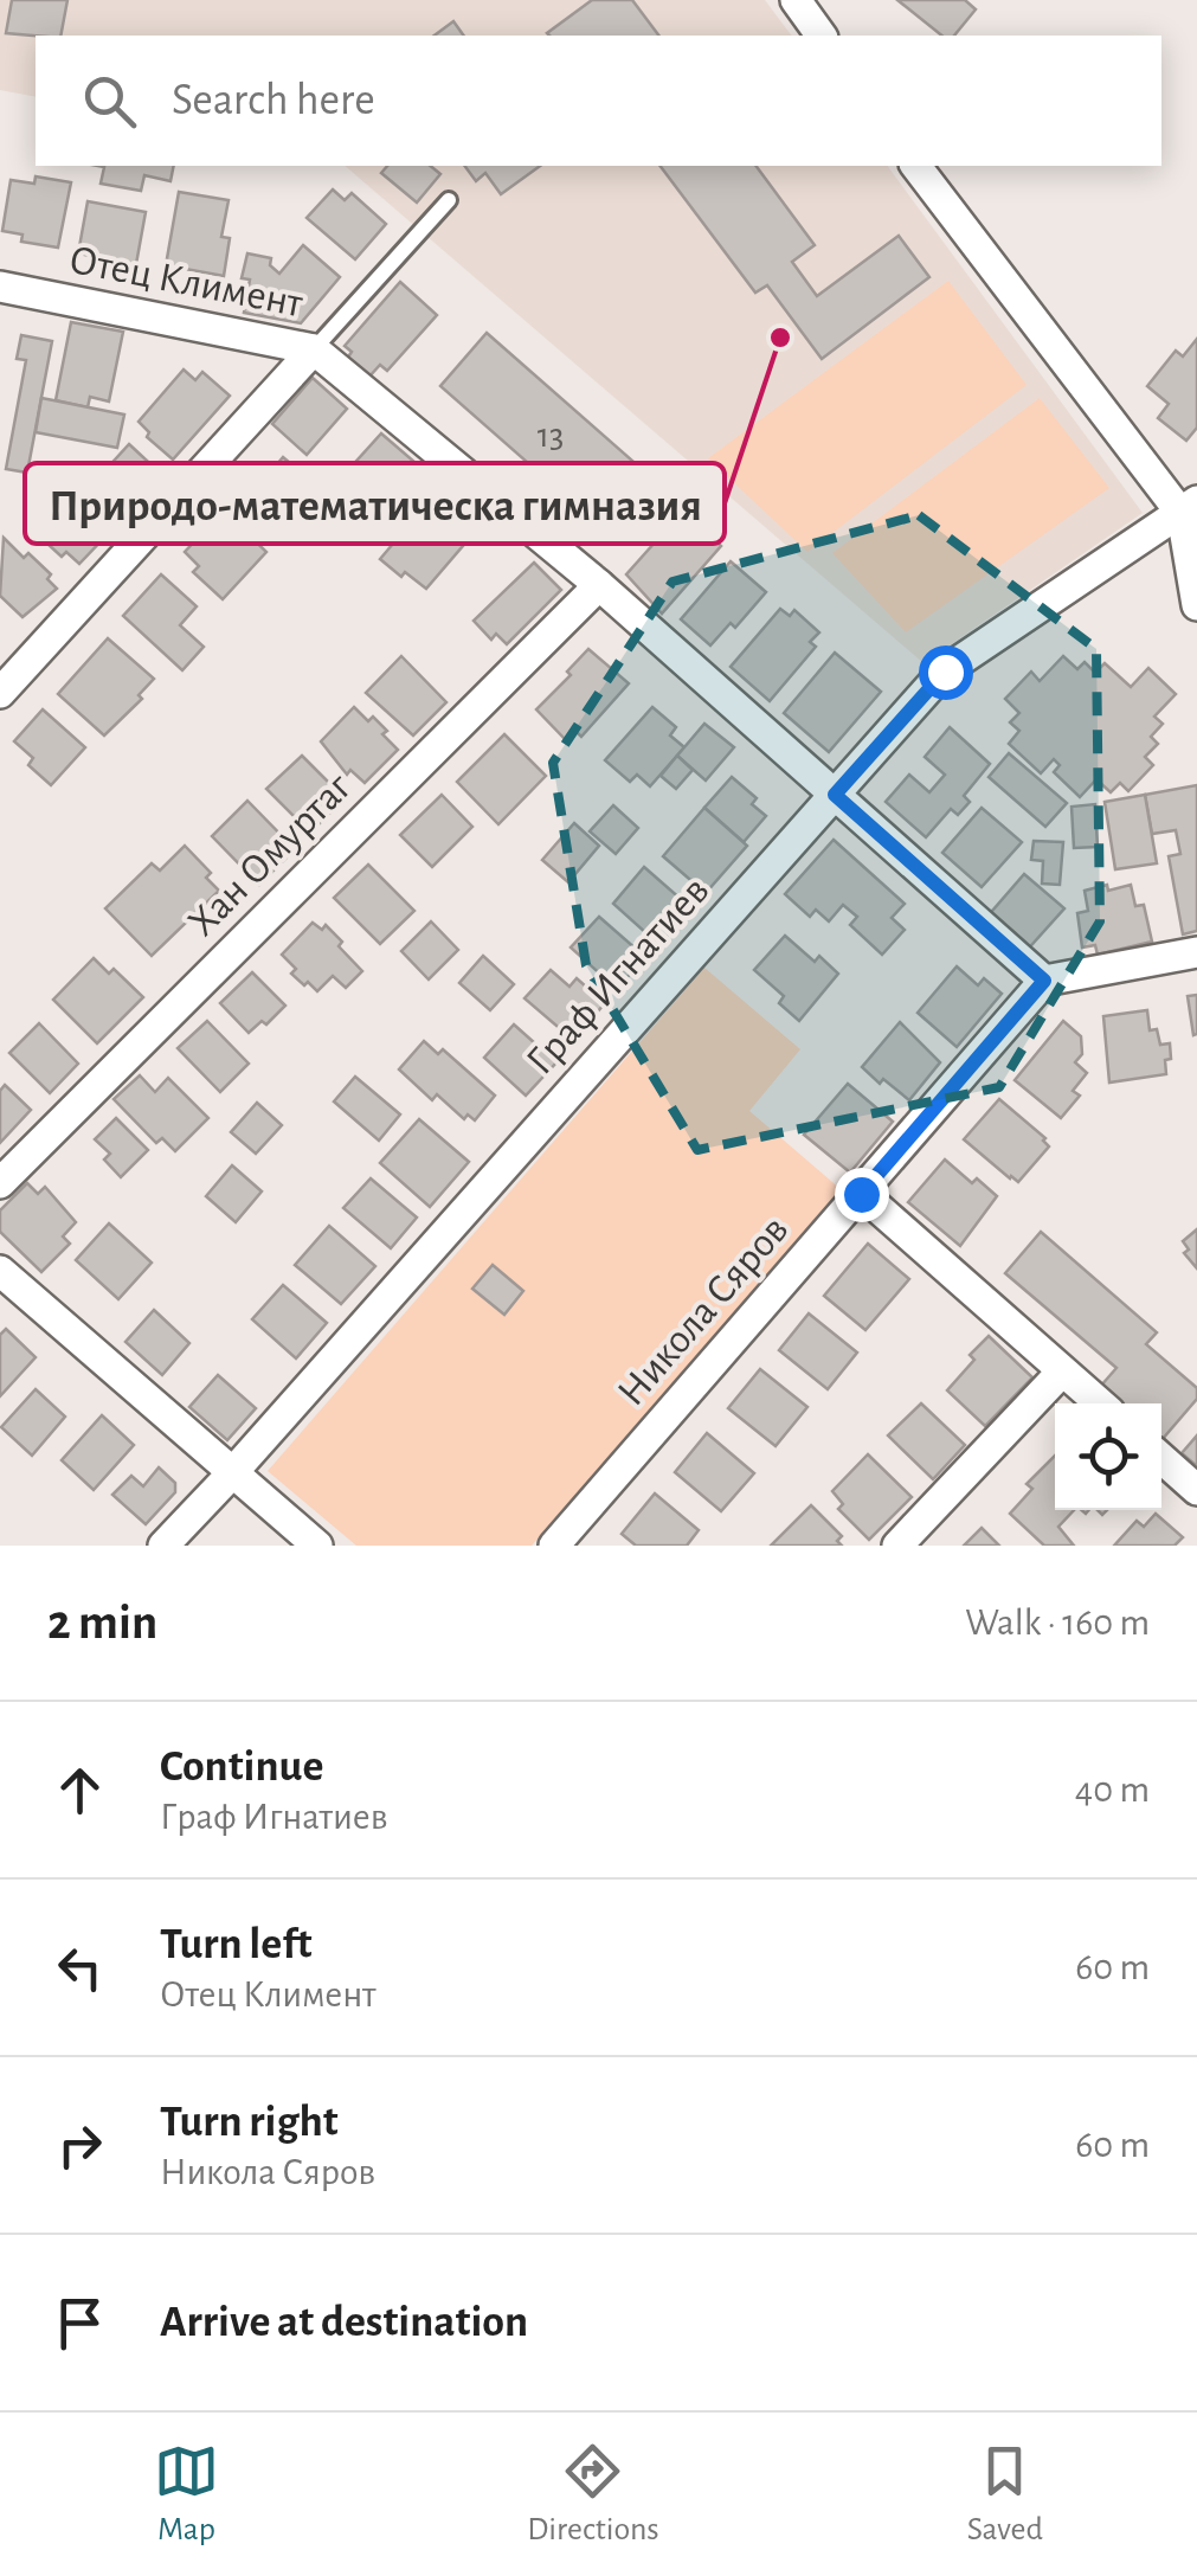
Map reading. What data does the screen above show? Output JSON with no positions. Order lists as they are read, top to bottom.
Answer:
{
  "streets": {
    "street": [
      "Отец Климент",
      "Хан Омуртаг",
      "Граф Игнатиев",
      "Никола Сяров"
    ]
  },
  "crossings": [
    ["Отец Климент", "Хан Омуртаг"],
    ["Отец Климент", "Граф Игнатиев"],
    ["Отец Климент", "Никола Сяров"]
  ],
  "places": ["Природо-математическа гимназия"],
  "house_numbers": ["13"],
  "page": {
    "search": "Search here",
    "heading": ["2 min", "Walk · 160 m"],
    "list": [
      ["Continue", "Граф Игнатиев", "40 m"],
      ["Turn left", "Отец Климент", "60 m"],
      ["Turn right", "Никола Сяров", "60 m"],
      "Arrive at destination"
    ],
    "nav": ["Map", "Directions", "Saved"]
  }
}
